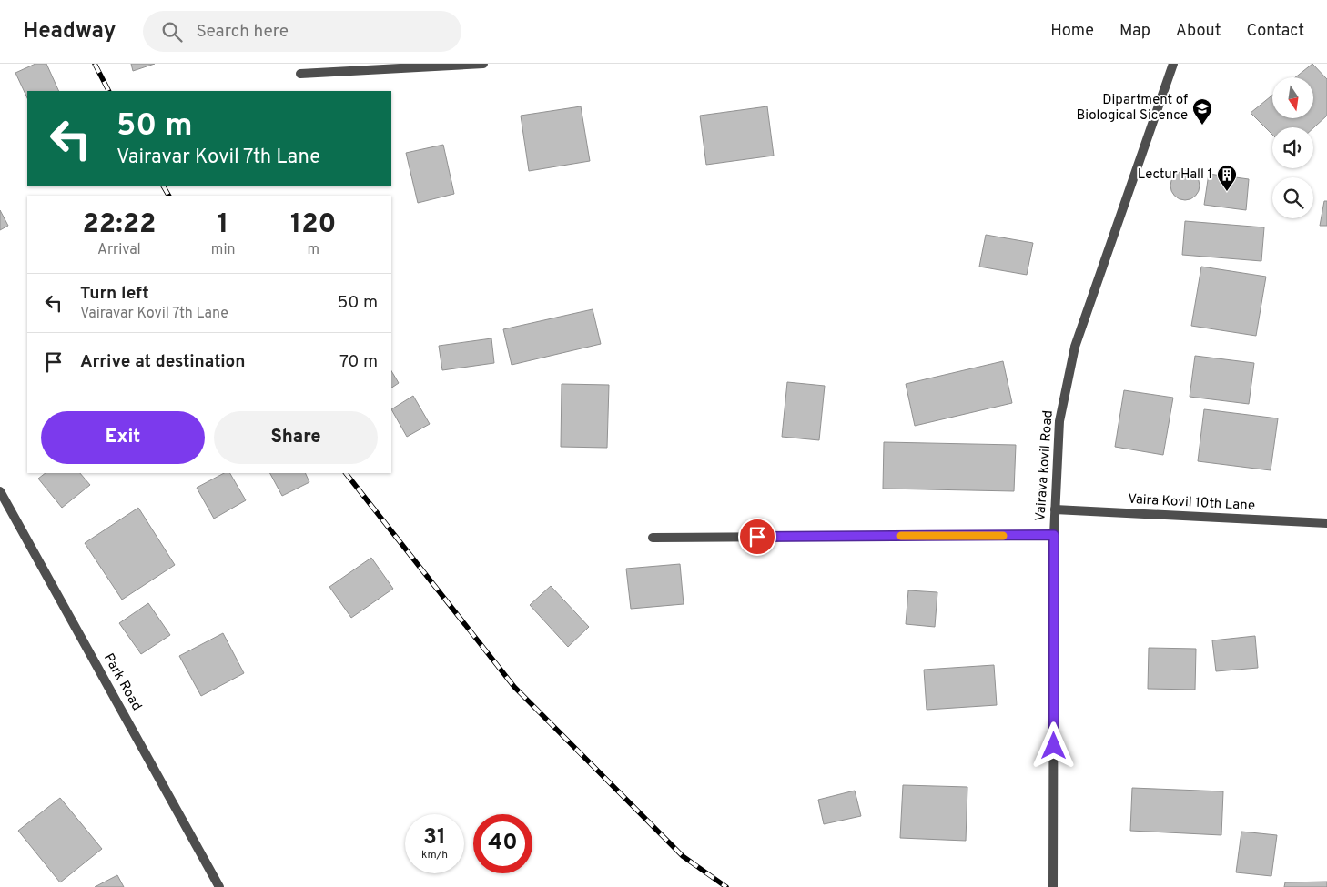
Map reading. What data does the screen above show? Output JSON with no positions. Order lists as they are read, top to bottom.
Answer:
{
  "streets": {
    "street": ["Vairava kovil Road", "Vaira Kovil 10th Lane", "Park Road"]
  },
  "crossings": [
    ["Vairava kovil Road", "Vaira Kovil 10th Lane"]
  ],
  "places": {
    "school or university": ["Dipartment of Biological Sicence"],
    "building": ["Lectur Hall 1"]
  },
  "north": "bottom",
  "page": {
    "header": "Headway",
    "search": "Search here",
    "nav": [
      "Home",
      "Map",
      "About",
      "Contact"
    ],
    "turn": ["50 m", "Vairavar Kovil 7th Lane"],
    "eta": [
      "22:22",
      "Arrival",
      "1",
      "min",
      "120",
      "m"
    ],
    "list": [
      {
        "name": "Turn left",
        "note": "Vairavar Kovil 7th Lane",
        "value": "50 m"
      },
      {
        "name": "Arrive at destination",
        "value": "70 m"
      }
    ],
    "buttons": ["Exit", "Share"],
    "speed": "31 km/h",
    "limit": "40"
  }
}
